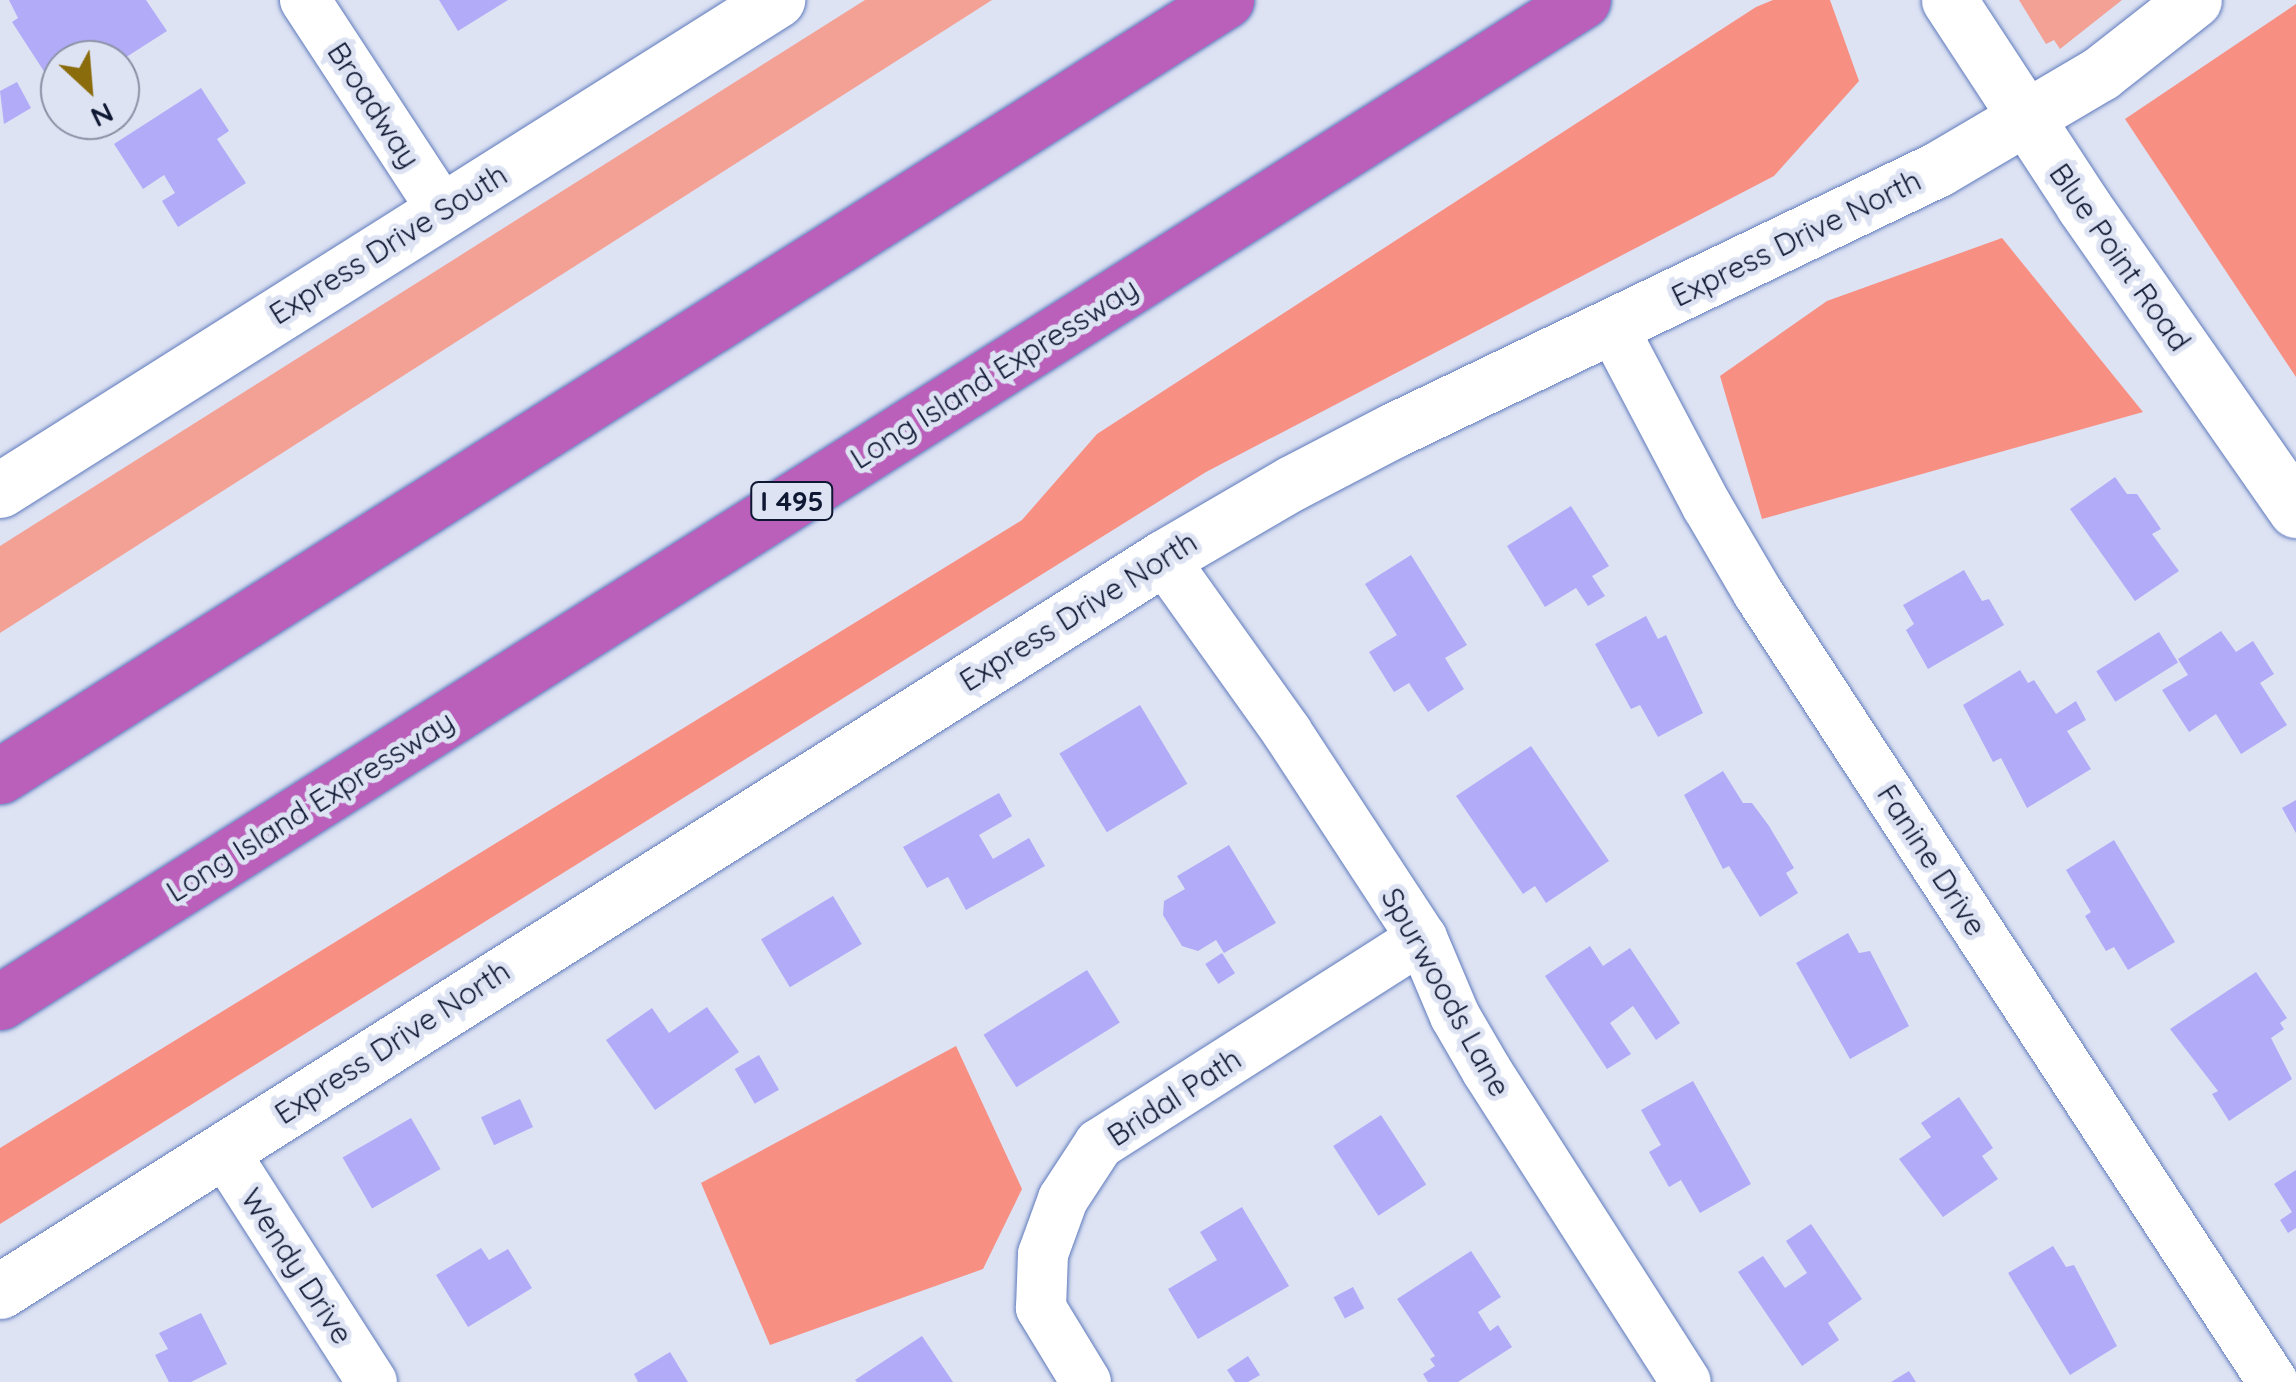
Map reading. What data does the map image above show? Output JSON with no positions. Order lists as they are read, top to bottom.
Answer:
{
  "streets": {
    "highway": ["Long Island Expressway", "I 495"],
    "main road": ["Express Drive North", "Express Drive South", "Blue Point Road"],
    "street": [
      "Broadway",
      "Fanine Drive",
      "Spurwoods Lane",
      "Bridal Path",
      "Wendy Drive"
    ]
  },
  "crossings": [
    ["Broadway", "Express Drive South"],
    ["Express Drive North", "Blue Point Road"],
    ["Express Drive North", "Fanine Drive"],
    ["Express Drive North", "Spurwoods Lane"],
    ["Express Drive North", "Wendy Drive"],
    ["Spurwoods Lane", "Bridal Path"]
  ],
  "north": "bottom right"
}
